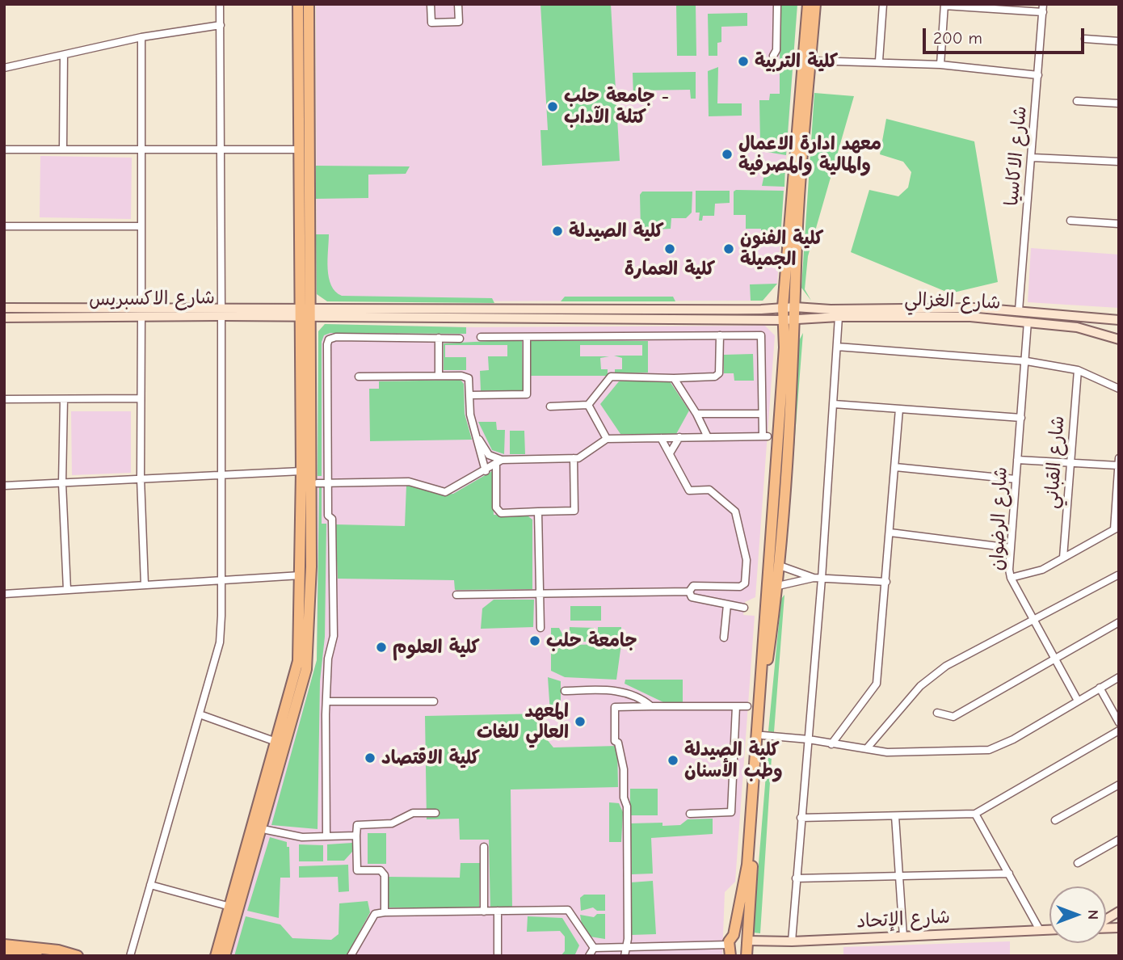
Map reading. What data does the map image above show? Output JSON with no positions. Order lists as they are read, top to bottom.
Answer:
{
  "streets": {
    "main road": ["شارع الاكسبريس", "شارع الغزالي", "شارع الإتحاد"],
    "street": ["شارع الاكاسيا", "شارع القباني", "شارع الرضوان"]
  },
  "crossings": [
    ["شارع الاكاسيا", "شارع الغزالي"],
    ["شارع الاكسبريس", "شارع الغزالي"],
    ["شارع الغزالي", "شارع الرضوان"]
  ],
  "places": [
    "كلية التربية",
    "جامعة حلب - كتلة الآداب",
    "معهد ادارة الاعمال والمالية والمصرفية",
    "كلية الصيدلة",
    "كلية العمارة",
    "كلية الفنون الجميلة",
    "جامعة حلب",
    "كلية العلوم",
    "المعهد العالي للغات",
    "كلية الاقتصاد",
    "كلية الصيدلة وطب الأسنان"
  ],
  "scale_bar": "200 m",
  "north": "right"
}
